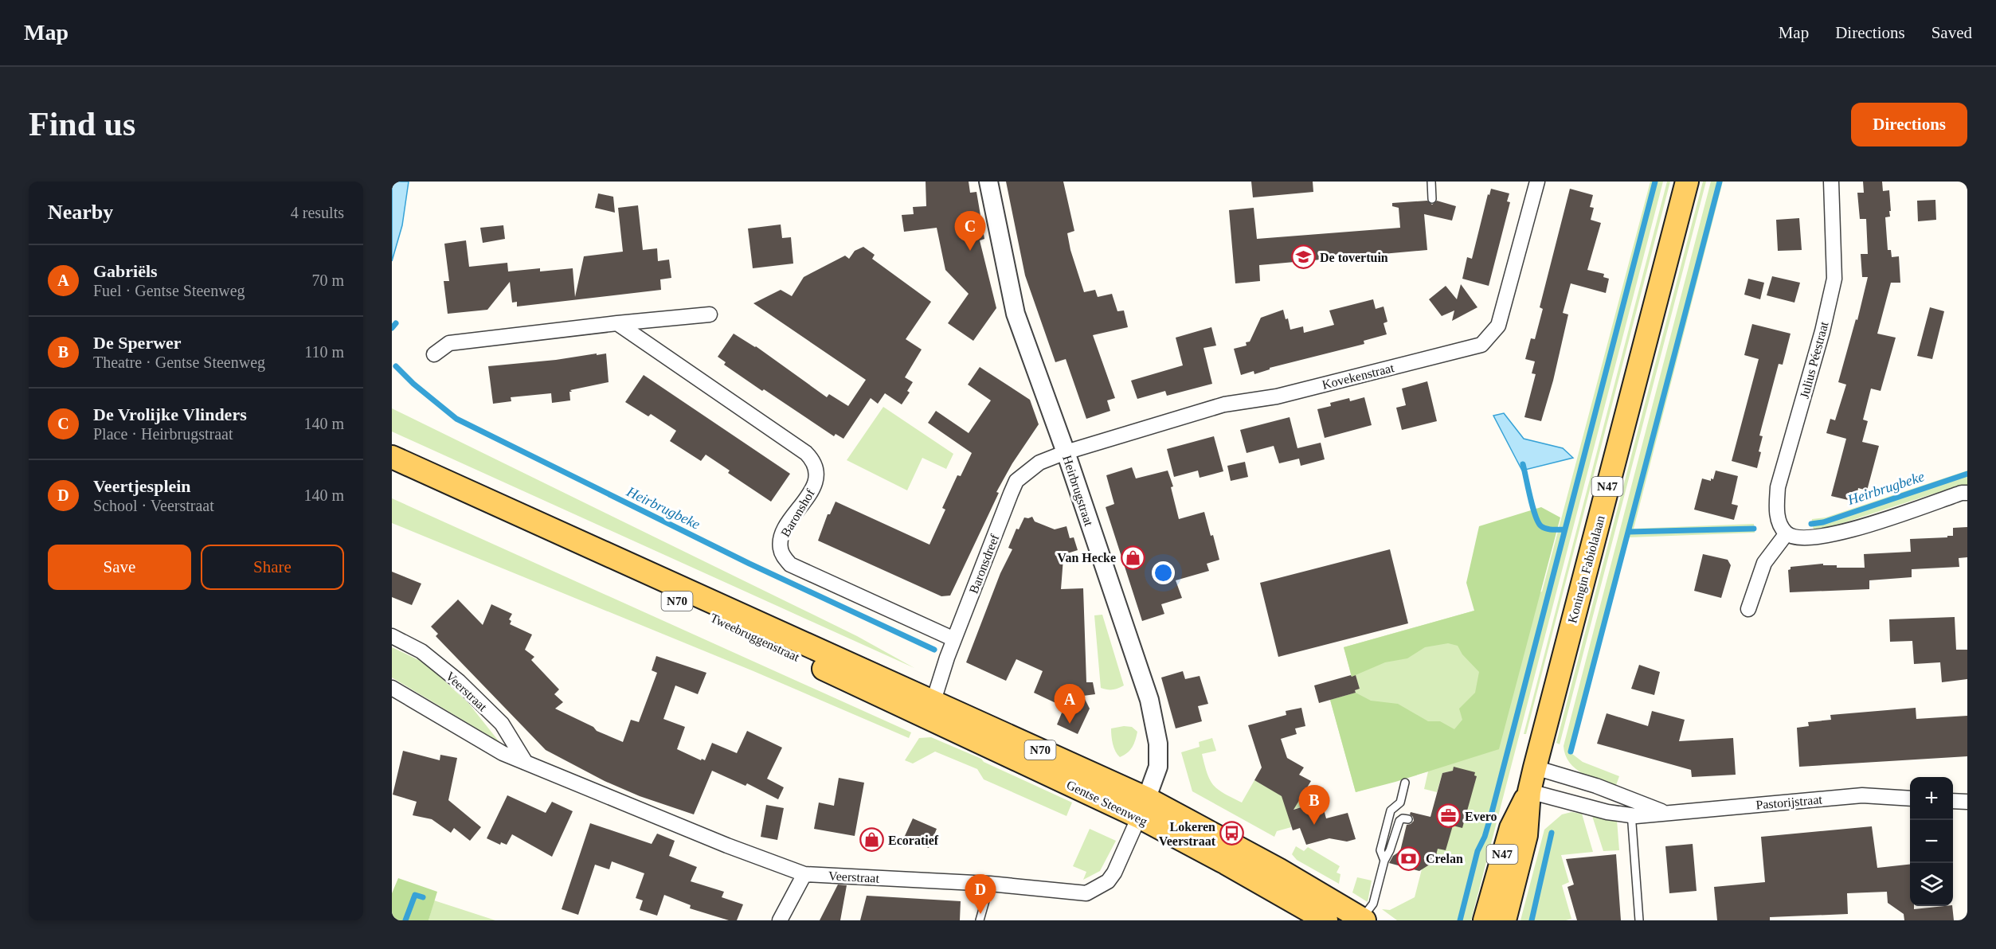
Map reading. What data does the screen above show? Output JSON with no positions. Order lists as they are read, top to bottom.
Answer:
{
  "streets": {
    "main road": [
      "N47",
      "Koningin Fabiolalaan",
      "N70",
      "Tweebruggenstraat",
      "Gentse Steenweg"
    ],
    "street": [
      "Julius Péestraat",
      "Kovekenstraat",
      "Heirbrugstraat",
      "Baronshof",
      "Baronsdreef",
      "Veerstraat",
      "Pastorijstraat"
    ]
  },
  "crossings": [
    ["Kovekenstraat", "Heirbrugstraat"],
    ["Kovekenstraat", "Baronsdreef"],
    ["Heirbrugstraat", "Baronsdreef"],
    ["Heirbrugstraat", "Veerstraat"],
    ["Heirbrugstraat", "Gentse Steenweg"],
    ["Baronshof", "Baronsdreef"],
    ["Baronsdreef", "Tweebruggenstraat"],
    ["Baronsdreef", "Gentse Steenweg"],
    ["Koningin Fabiolalaan", "Pastorijstraat"],
    ["Tweebruggenstraat", "Gentse Steenweg"],
    ["Veerstraat", "Gentse Steenweg"]
  ],
  "water": ["Heirbrugbeke"],
  "places": {
    "school or university": ["De tovertuin"],
    "shop": ["Van Hecke", "Ecoratief"],
    "office": ["Evero"],
    "bus stop": ["Lokeren Veerstraat"],
    "bank": ["Crelan"]
  },
  "page": {
    "header": "Map",
    "nav": ["Map", "Directions", "Saved"],
    "buttons": [
      "Directions",
      ["Save", "Share"]
    ],
    "title": "Find us",
    "heading": ["Nearby", "4 results"],
    "pins": [
      "C",
      "A",
      "B",
      "D"
    ],
    "list": [
      {
        "mark": "A",
        "name": "Gabriëls",
        "note": "Fuel · Gentse Steenweg",
        "value": "70 m"
      },
      {
        "mark": "B",
        "name": "De Sperwer",
        "note": "Theatre · Gentse Steenweg",
        "value": "110 m"
      },
      {
        "mark": "C",
        "name": "De Vrolijke Vlinders",
        "note": "Place · Heirbrugstraat",
        "value": "140 m"
      },
      {
        "mark": "D",
        "name": "Veertjesplein",
        "note": "School · Veerstraat",
        "value": "140 m"
      }
    ],
    "map_buttons": ["+", "−"]
  }
}
